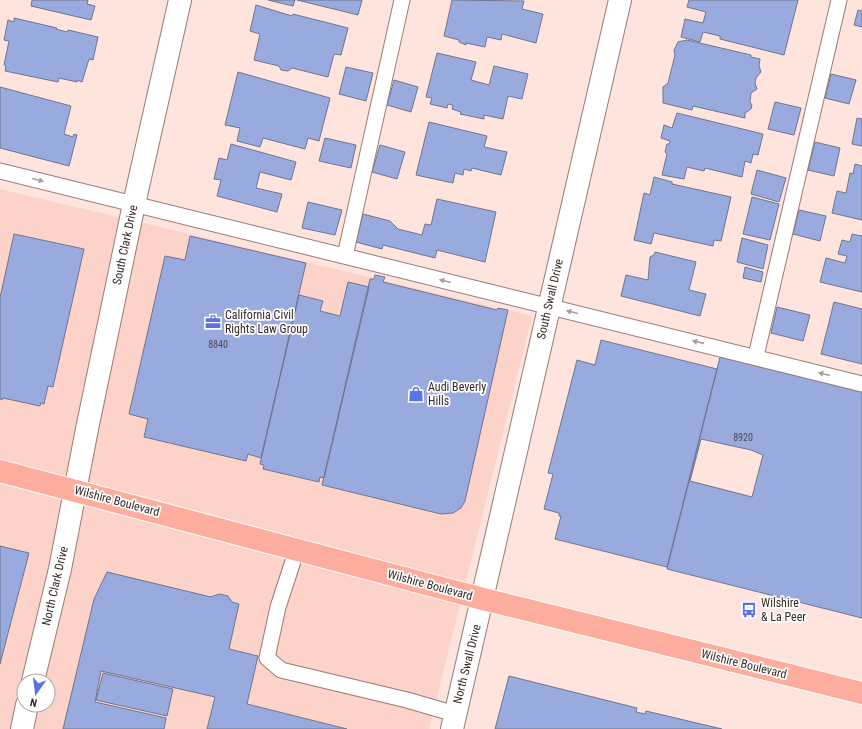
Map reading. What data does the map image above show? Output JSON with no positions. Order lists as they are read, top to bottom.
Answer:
{
  "streets": {
    "main road": ["Wilshire Boulevard"],
    "street": [
      "South Clark Drive",
      "South Swall Drive",
      "North Clark Drive",
      "North Swall Drive"
    ]
  },
  "crossings": [
    ["South Clark Drive", "Wilshire Boulevard"],
    ["South Clark Drive", "North Clark Drive"],
    ["South Swall Drive", "Wilshire Boulevard"],
    ["South Swall Drive", "North Swall Drive"],
    ["Wilshire Boulevard", "North Clark Drive"],
    ["Wilshire Boulevard", "North Swall Drive"]
  ],
  "places": {
    "office": ["California Civil Rights Law Group"],
    "shop": ["Audi Beverly Hills"],
    "bus stop": ["Wilshire & La Peer"]
  },
  "house_numbers": ["8840", "8920"],
  "north": "bottom"
}
